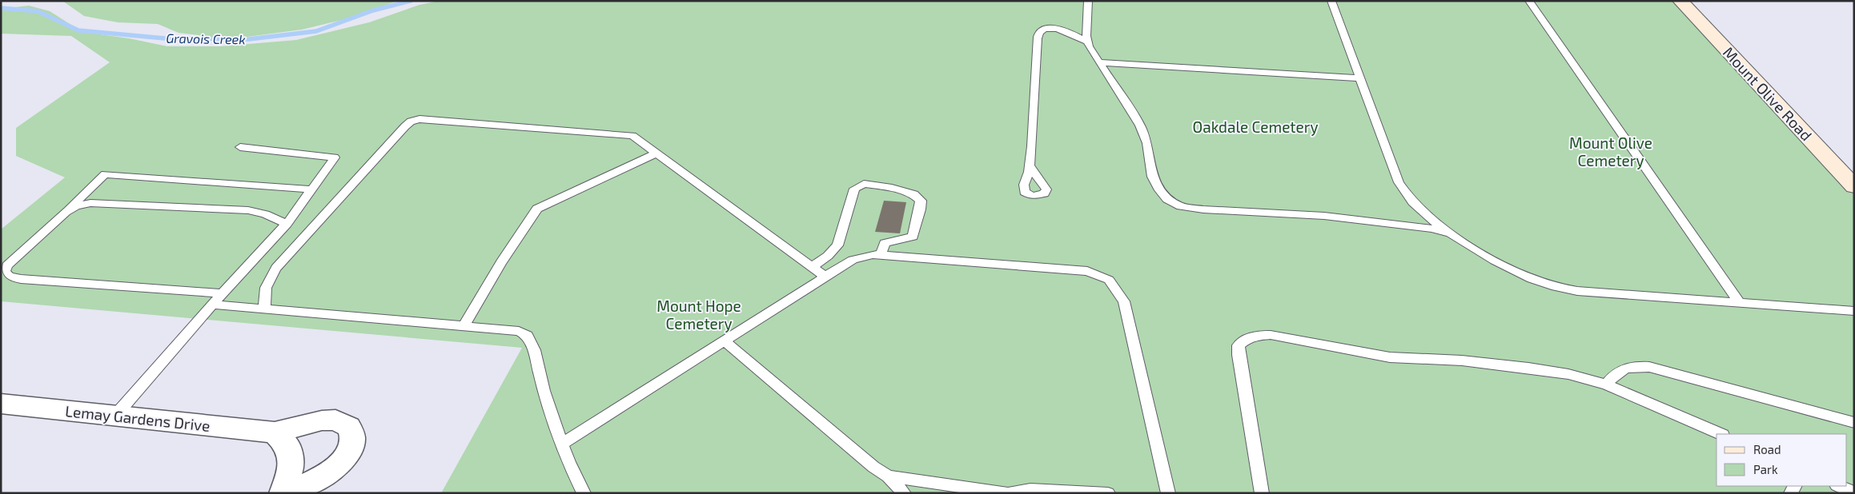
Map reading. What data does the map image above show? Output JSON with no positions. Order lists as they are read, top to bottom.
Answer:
{
  "streets": {
    "street": ["Mount Olive Road", "Lemay Gardens Drive"]
  },
  "water": ["Gravois Creek"],
  "parks": ["Oakdale Cemetery", "Mount Olive Cemetery", "Mount Hope Cemetery"],
  "legend": ["Road", "Park"]
}
